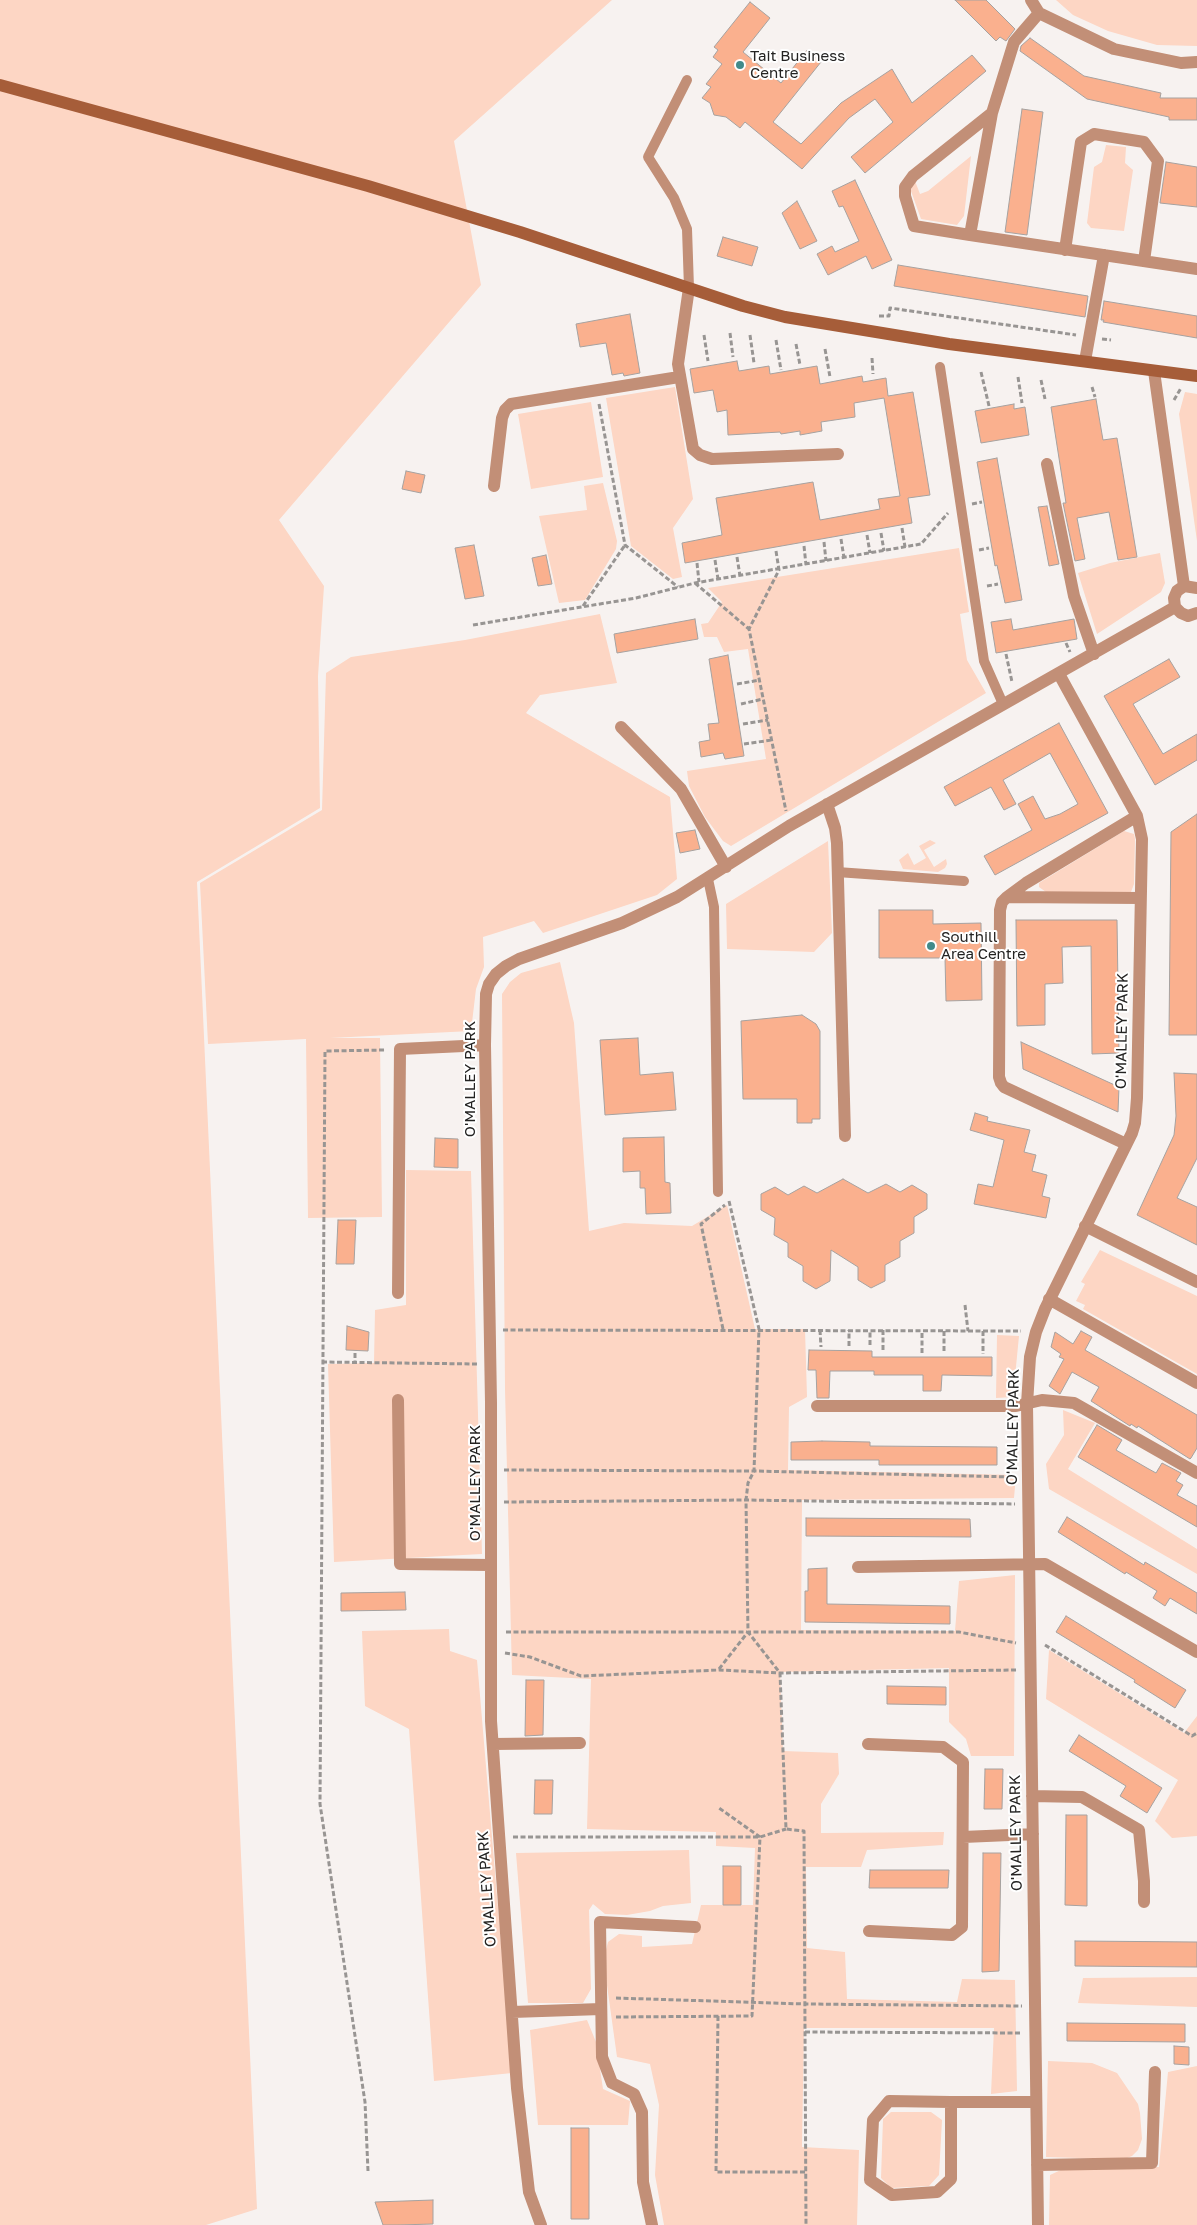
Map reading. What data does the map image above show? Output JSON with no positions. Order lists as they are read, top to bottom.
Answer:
{
  "streets": {
    "street": ["O'MALLEY PARK"]
  },
  "places": ["Tait Business Centre", "Southill Area Centre"]
}
